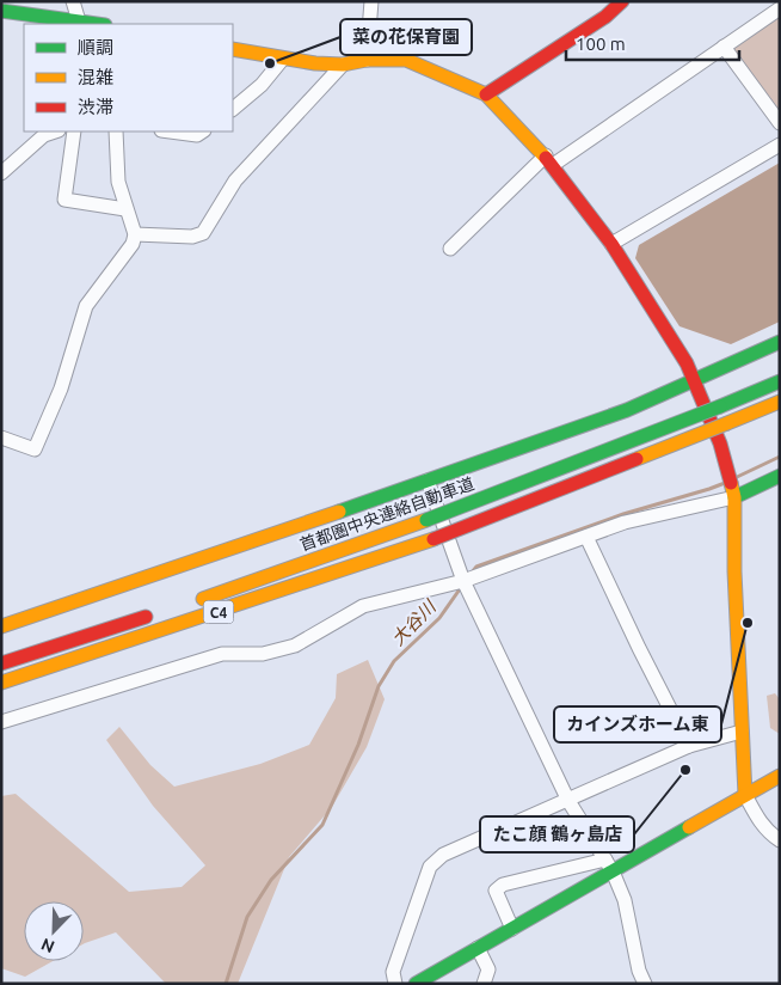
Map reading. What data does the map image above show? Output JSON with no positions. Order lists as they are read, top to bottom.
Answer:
{
  "streets": {
    "main road": ["首都圏中央連絡自動車道", "C4"]
  },
  "water": ["大谷川"],
  "places": ["菜の花保育園", "カインズホーム東", "たこ顔 鶴ヶ島店"],
  "legend": ["順調", "混雑", "渋滞"],
  "scale_bar": "100 m",
  "north": "bottom left"
}
